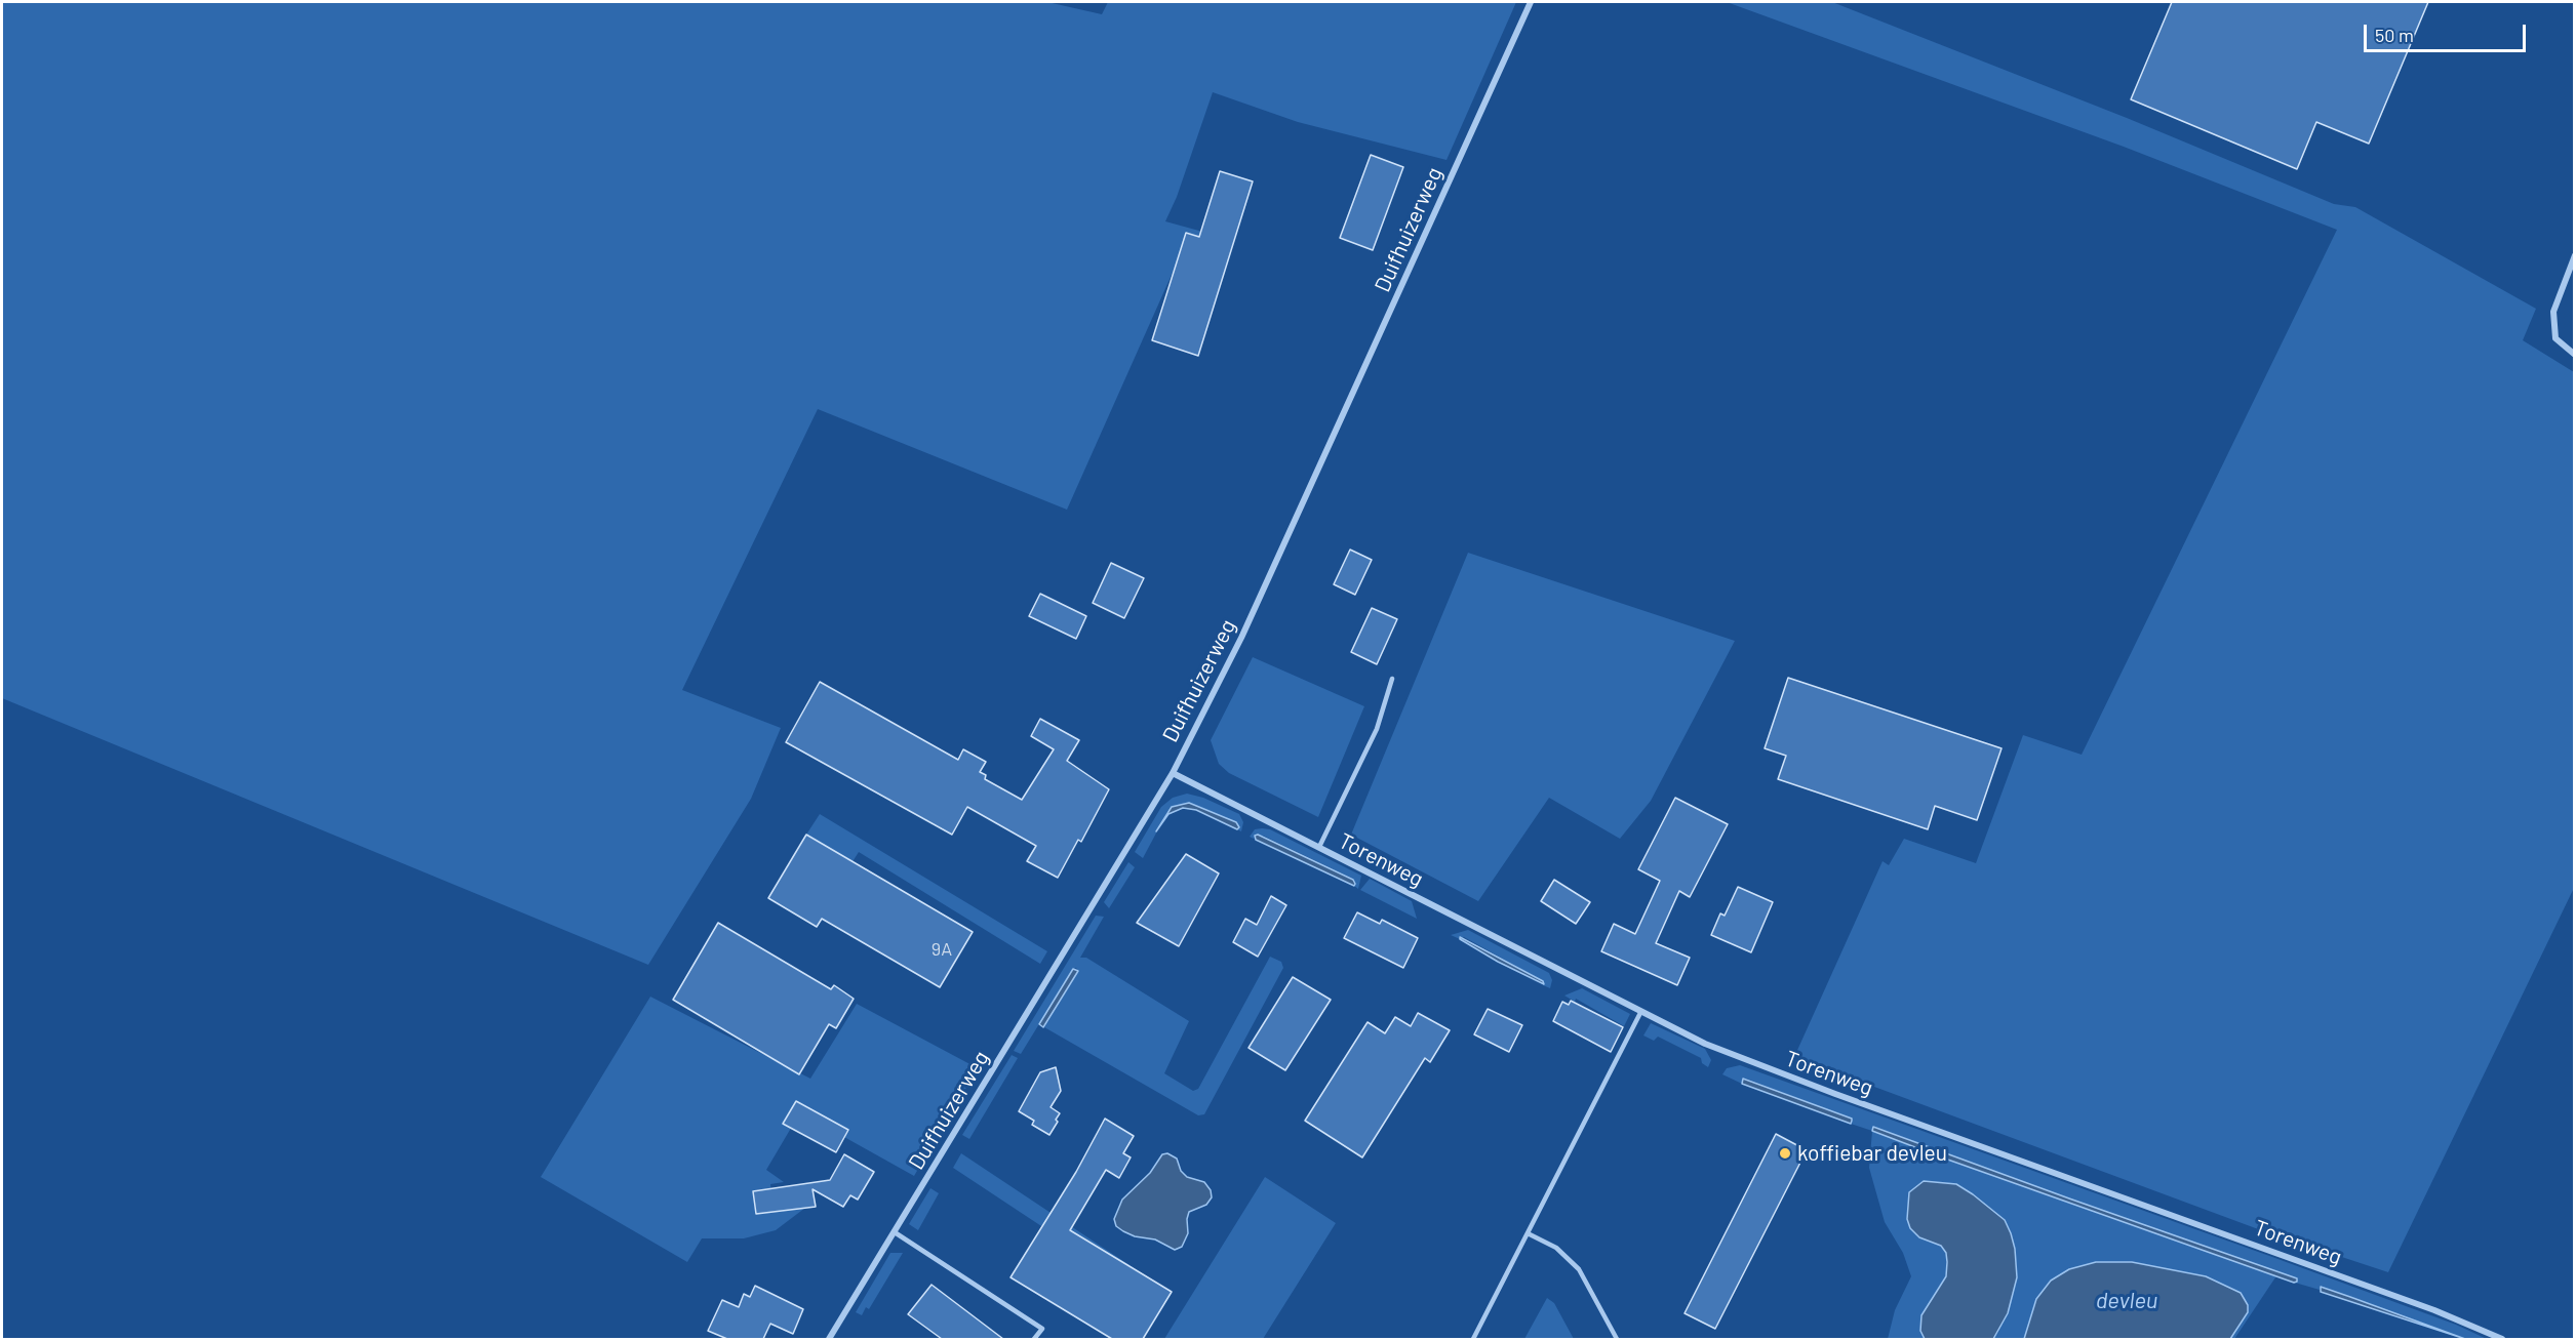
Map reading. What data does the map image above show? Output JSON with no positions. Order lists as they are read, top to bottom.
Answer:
{
  "streets": {
    "street": ["Duifhuizerweg", "Torenweg"]
  },
  "crossings": [
    ["Duifhuizerweg", "Torenweg"]
  ],
  "water": ["devleu"],
  "places": ["koffiebar devleu"],
  "house_numbers": ["9A"],
  "scale_bar": "50 m"
}
